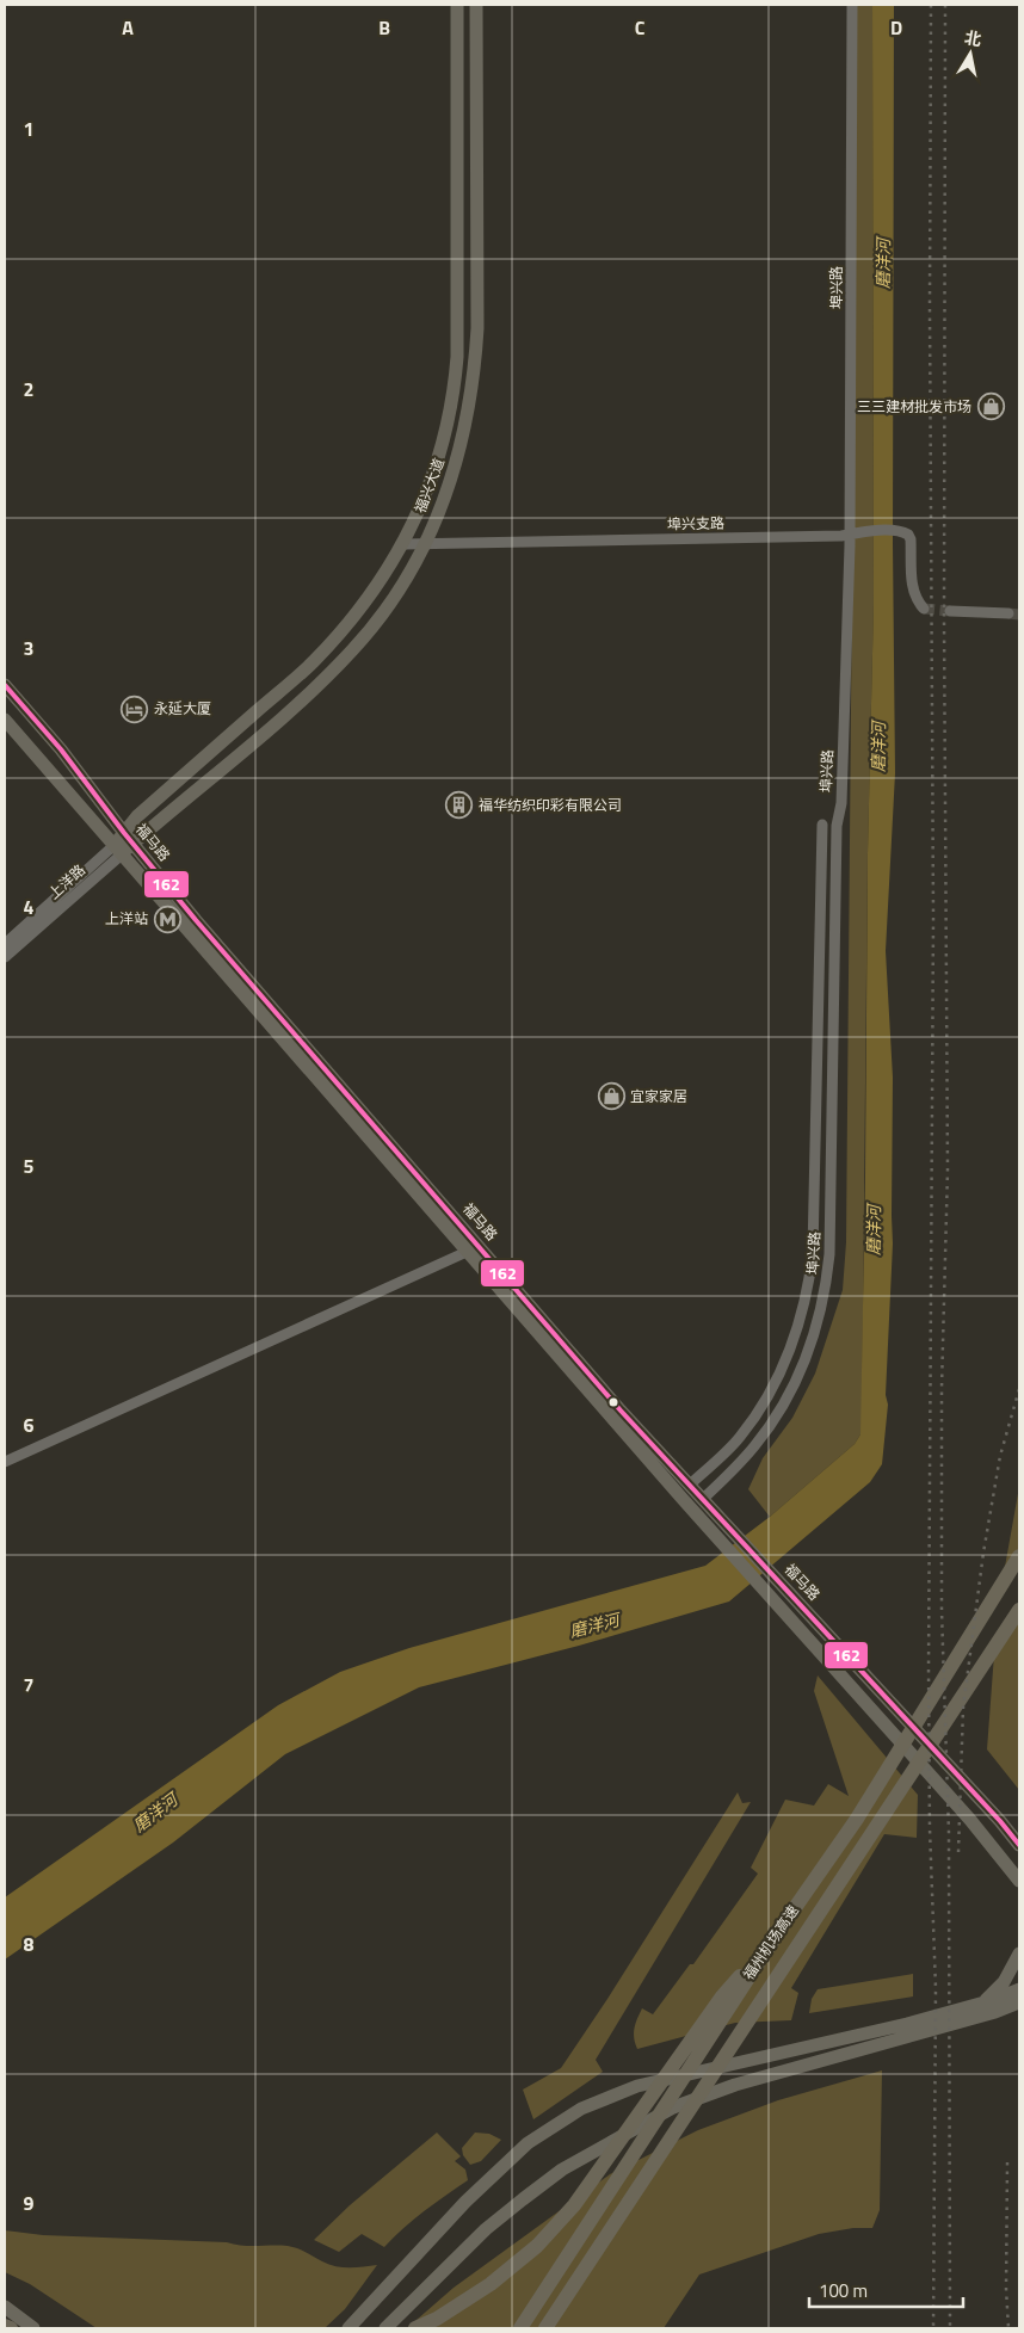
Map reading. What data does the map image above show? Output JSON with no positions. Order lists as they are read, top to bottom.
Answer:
{
  "streets": {
    "highway": ["福州机场高速"],
    "main road": ["福兴大道", "福马路"],
    "street": ["埠兴路", "埠兴支路", "上洋路"]
  },
  "crossings": [
    ["埠兴路", "埠兴支路"],
    ["埠兴路", "福马路"],
    ["福兴大道", "埠兴支路"],
    ["福兴大道", "福马路"],
    ["福兴大道", "上洋路"],
    ["福马路", "上洋路"]
  ],
  "water": ["磨洋河"],
  "places": {
    "shop": ["三三建材批发市场", "宜家家居"],
    "hotel": ["永延大厦"],
    "building": ["福华纺织印彩有限公司"],
    "metro station": ["上洋站"]
  },
  "lines": ["transit line 162"],
  "scale_bar": "100 m",
  "north": "top",
  "grid": {
    "columns": [
      "A",
      "B",
      "C",
      "D"
    ],
    "rows": [
      "1",
      "2",
      "3",
      "4",
      "5",
      "6",
      "7",
      "8",
      "9"
    ]
  }
}
